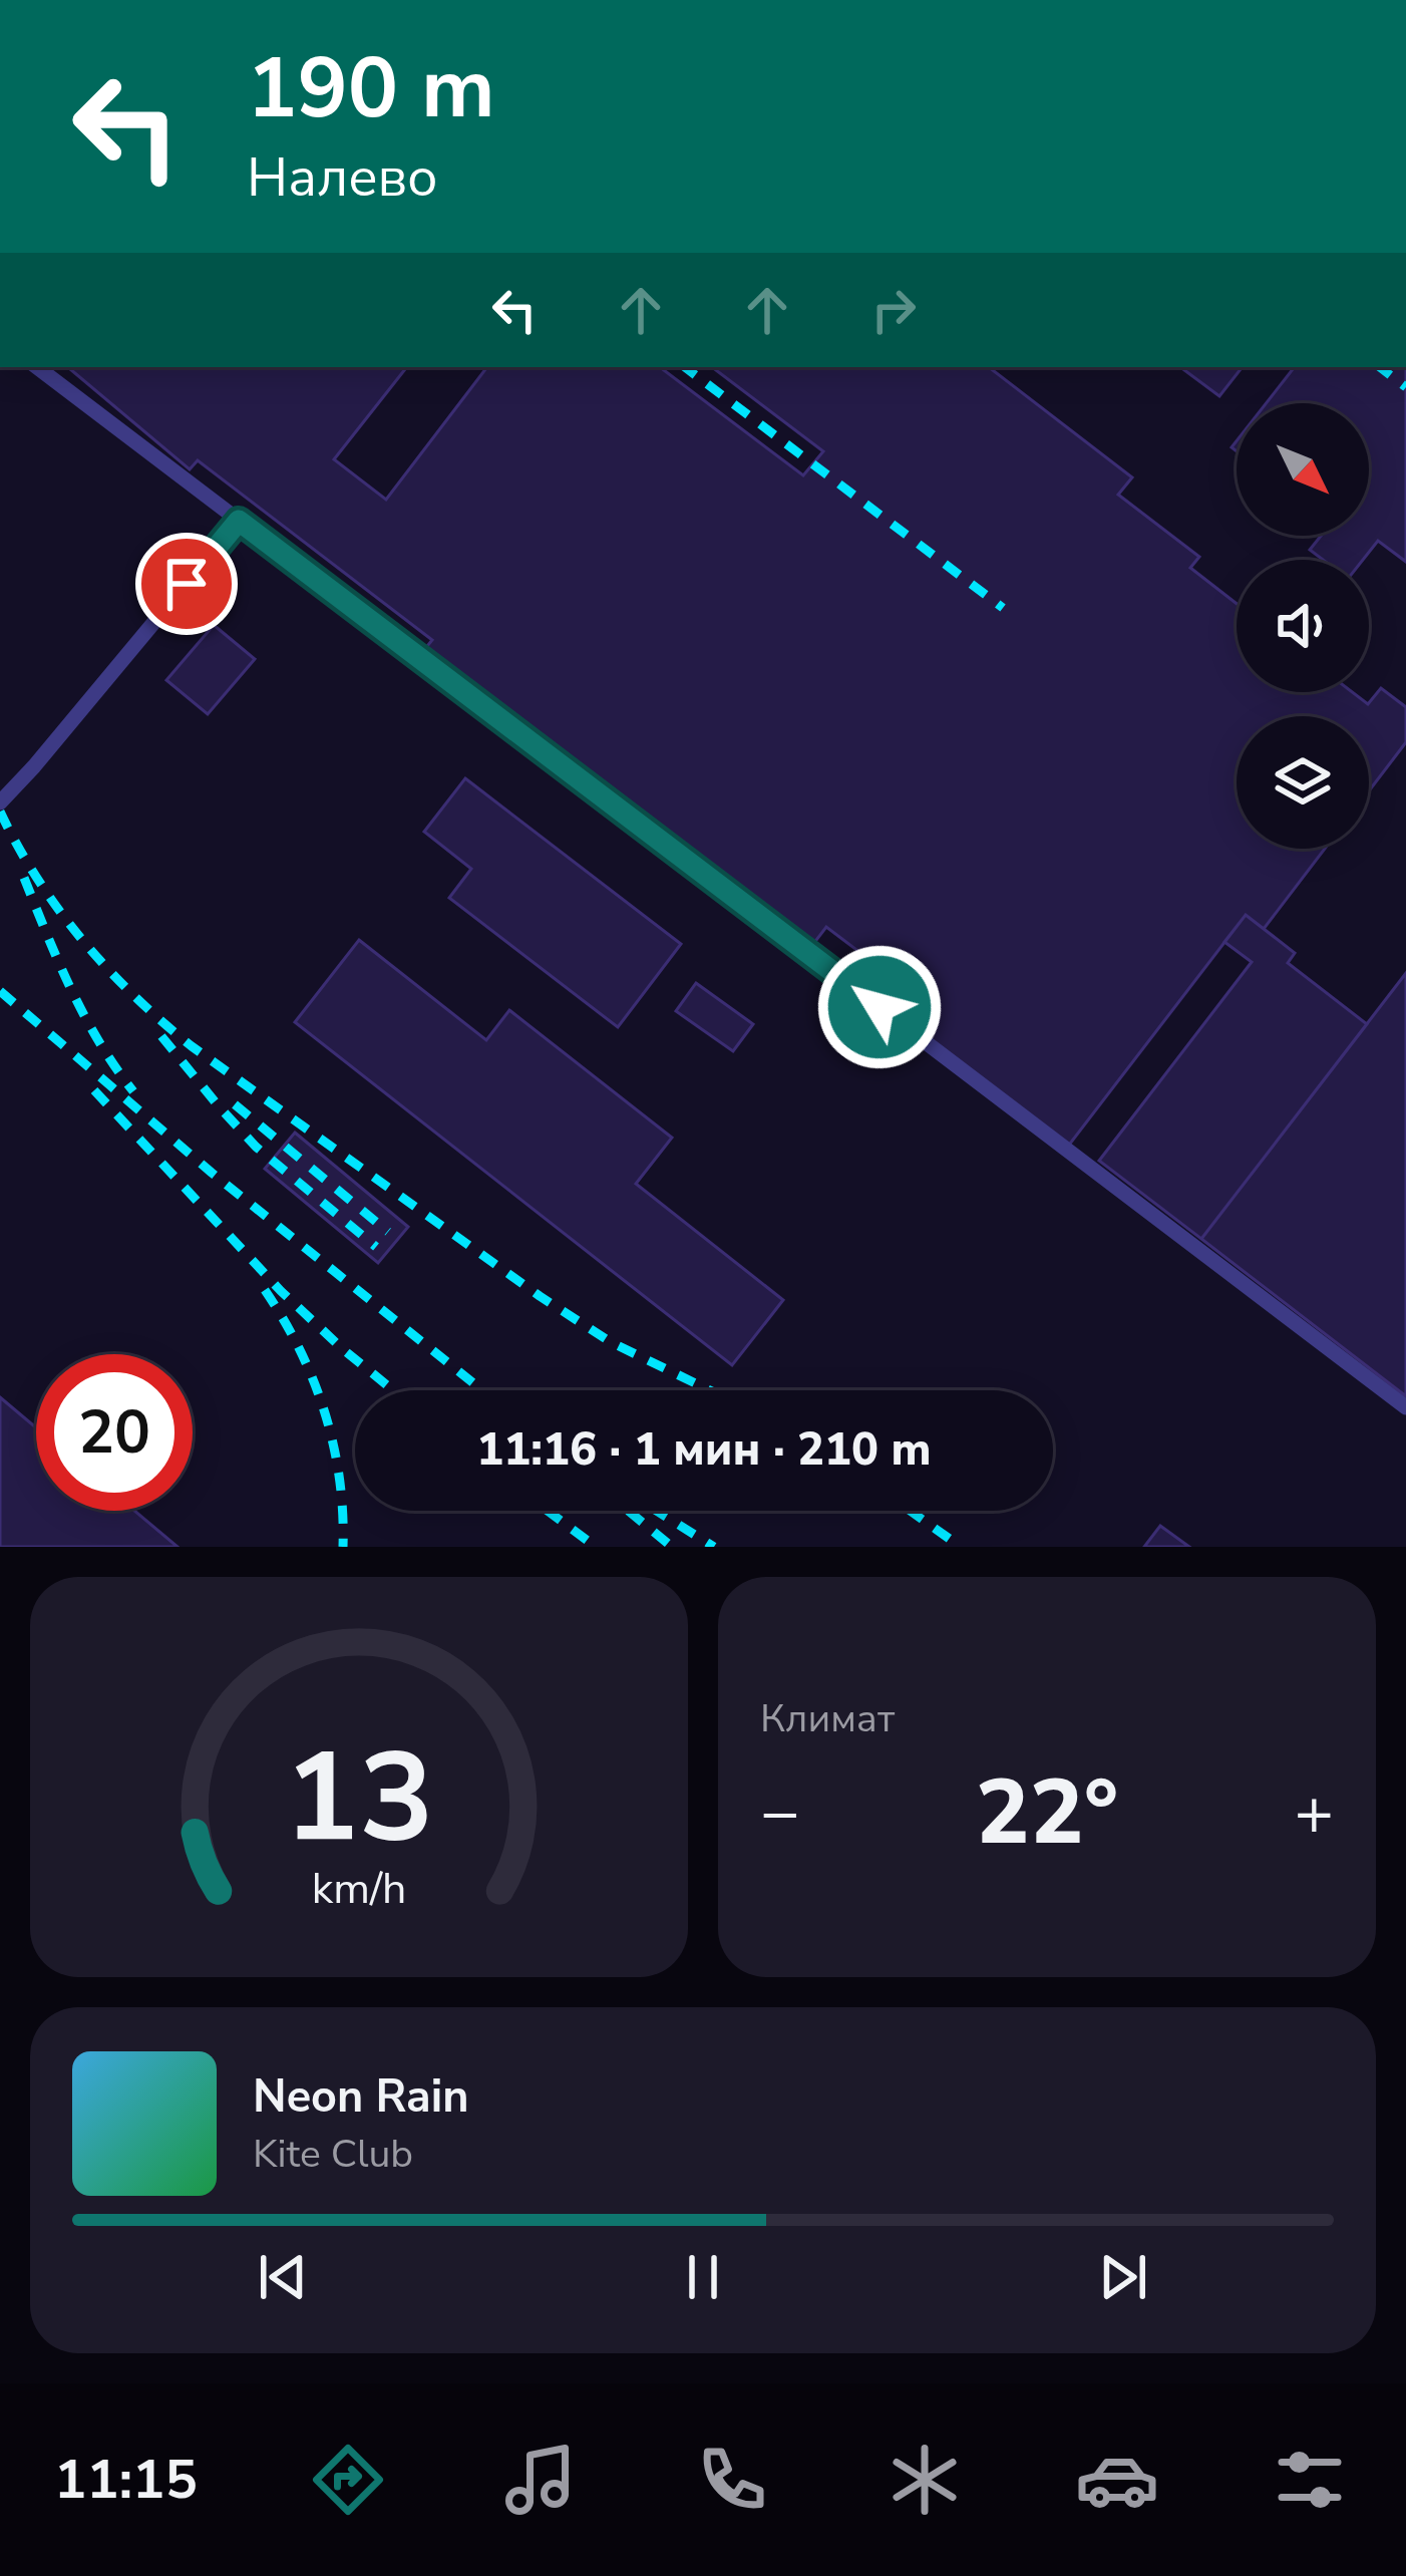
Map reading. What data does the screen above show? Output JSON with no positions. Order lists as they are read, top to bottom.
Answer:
{
  "north": "bottom right",
  "page": {
    "turn": ["190 m", "Налево"],
    "limit": "20",
    "trip": "11:16 · 1 мин · 210 m",
    "tile": "Климат",
    "heat": ["−", "22°", "+"],
    "song": ["Neon Rain", "Kite Club"],
    "tabs": "11:15",
    "gauge": ["13", "km/h"]
  }
}
